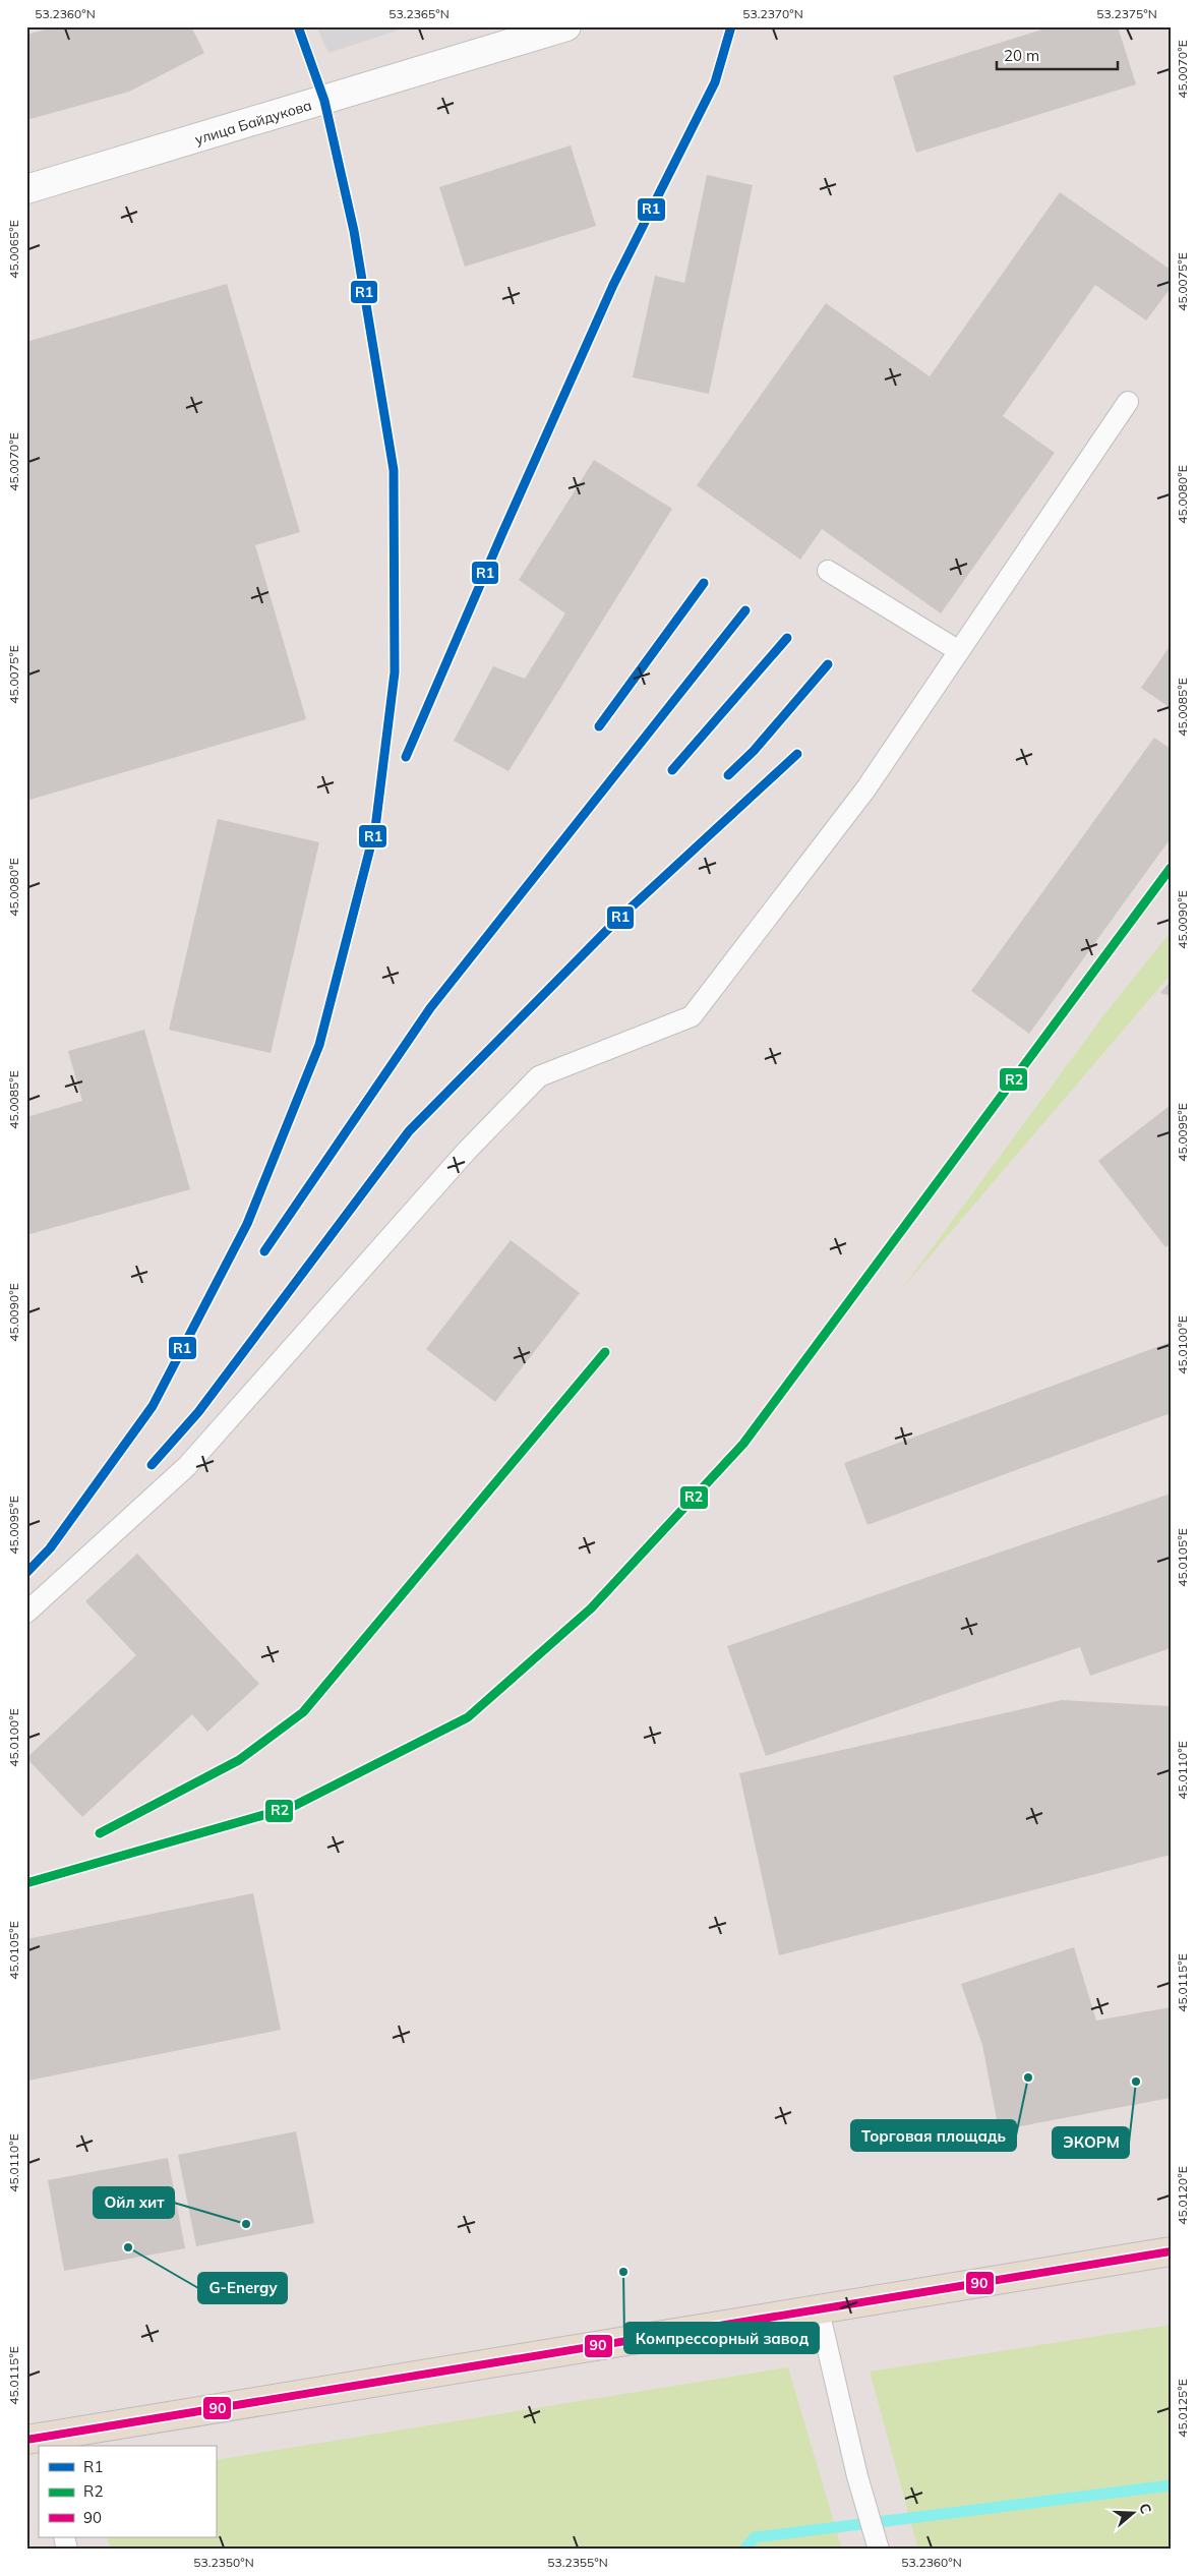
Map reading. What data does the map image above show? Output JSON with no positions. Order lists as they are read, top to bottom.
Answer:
{
  "streets": {
    "street": ["улица Байдукова"]
  },
  "places": [
    "Торговая площадь",
    "ЭКОРМ",
    "Ойл хит",
    "G-Energy",
    "Компрессорный завод"
  ],
  "lines": ["transit line R1", "transit line R2", "transit line 90"],
  "legend": ["R1", "R2", "90"],
  "scale_bar": "20 m",
  "north": "right",
  "coordinates": [
    "53.2360°N",
    "53.2365°N",
    "53.2370°N",
    "53.2375°N",
    "45.0070°E",
    "45.0065°E",
    "45.0075°E",
    "45.0080°E",
    "45.0085°E",
    "45.0090°E",
    "45.0095°E",
    "45.0100°E",
    "45.0105°E",
    "45.0110°E",
    "45.0115°E",
    "45.0120°E",
    "45.0125°E",
    "53.2350°N",
    "53.2355°N"
  ]
}
